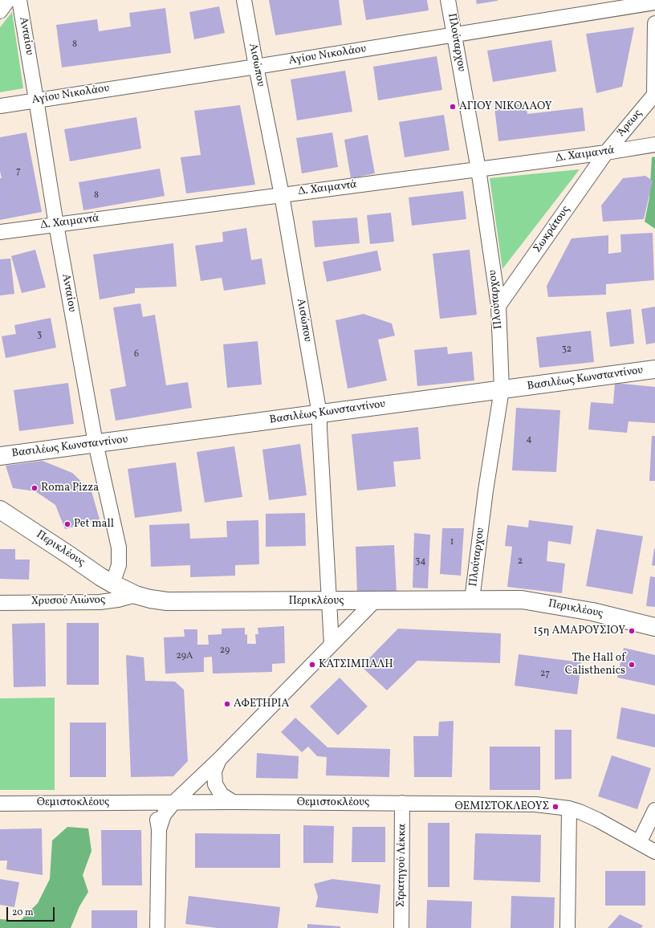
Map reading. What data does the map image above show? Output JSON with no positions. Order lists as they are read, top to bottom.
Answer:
{
  "streets": {
    "main road": ["Βασιλέως Κωνσταντίνου", "Περικλέους"],
    "street": [
      "Ανταίου",
      "Πλούταρχου",
      "Αγίου Νικολάου",
      "Αισώπου",
      "Άρεως",
      "Δ. Χαιμαντά",
      "Σωκράτους",
      "Χρυσού Αιώνος",
      "Θεμιστοκλέους",
      "Στρατηγού Λέκκα"
    ]
  },
  "crossings": [
    ["Ανταίου", "Αγίου Νικολάου"],
    ["Ανταίου", "Δ. Χαιμαντά"],
    ["Ανταίου", "Βασιλέως Κωνσταντίνου"],
    ["Ανταίου", "Περικλέους"],
    ["Πλούταρχου", "Αγίου Νικολάου"],
    ["Πλούταρχου", "Δ. Χαιμαντά"],
    ["Πλούταρχου", "Σωκράτους"],
    ["Πλούταρχου", "Βασιλέως Κωνσταντίνου"],
    ["Πλούταρχου", "Περικλέους"],
    ["Αγίου Νικολάου", "Αισώπου"],
    ["Αισώπου", "Δ. Χαιμαντά"],
    ["Αισώπου", "Βασιλέως Κωνσταντίνου"],
    ["Αισώπου", "Περικλέους"],
    ["Άρεως", "Δ. Χαιμαντά"],
    ["Άρεως", "Σωκράτους"],
    ["Δ. Χαιμαντά", "Σωκράτους"],
    ["Περικλέους", "Χρυσού Αιώνος"],
    ["Θεμιστοκλέους", "Στρατηγού Λέκκα"]
  ],
  "places": [
    "ΑΓΙΟΥ ΝΙΚΟΛΑΟΥ",
    "Roma Pizza",
    "Pet mall",
    "15η ΑΜΑΡΟΥΣΙΟΥ",
    "ΚΑΤΣΙΜΠΑΛΗ",
    "The Hall of Calisthenics",
    "ΑΦΕΤΗΡΙΑ",
    "ΘΕΜΙΣΤΟΚΛΕΟΥΣ"
  ],
  "house_numbers": [
    "8",
    "7",
    "8",
    "3",
    "32",
    "6",
    "4",
    "1",
    "34",
    "2",
    "29",
    "29Α",
    "27"
  ],
  "scale_bar": "20 m"
}
